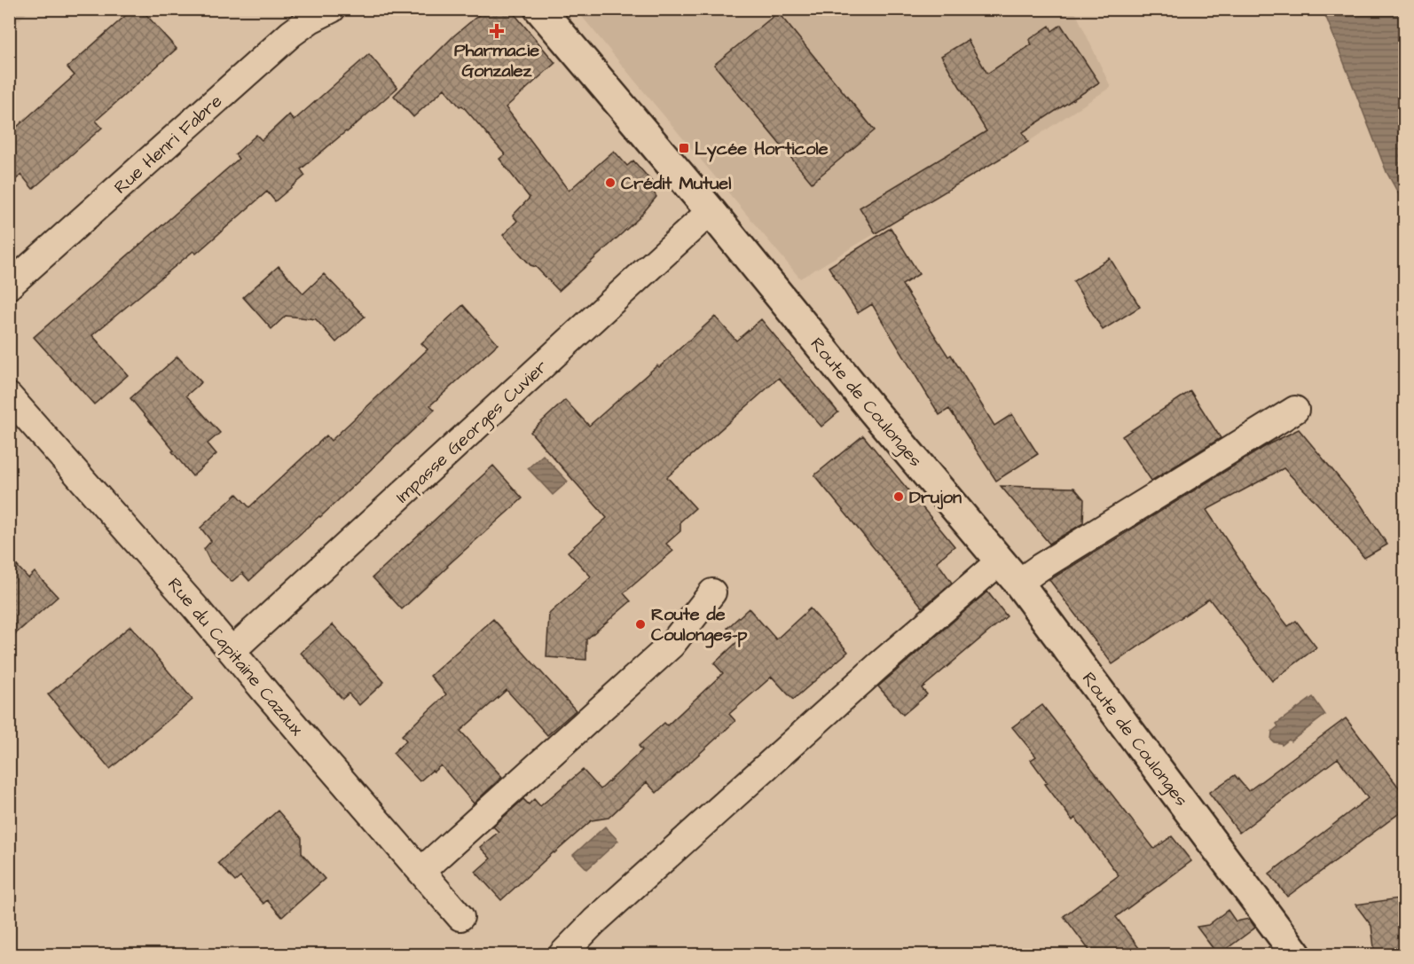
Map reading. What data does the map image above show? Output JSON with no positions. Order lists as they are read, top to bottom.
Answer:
{
  "streets": {
    "main road": ["Route de Coulonges"],
    "street": ["Rue Henri Fabre", "Impasse Georges Cuvier", "Rue du Capitaine Cazaux"]
  },
  "crossings": [
    ["Route de Coulonges", "Impasse Georges Cuvier"],
    ["Impasse Georges Cuvier", "Rue du Capitaine Cazaux"]
  ],
  "places": {
    "health": ["Pharmacie Gonzalez"],
    "transit": ["Lycée Horticole"],
    "other": ["Crédit Mutuel", "Drujon", "Route de Coulonges-p"]
  }
}
